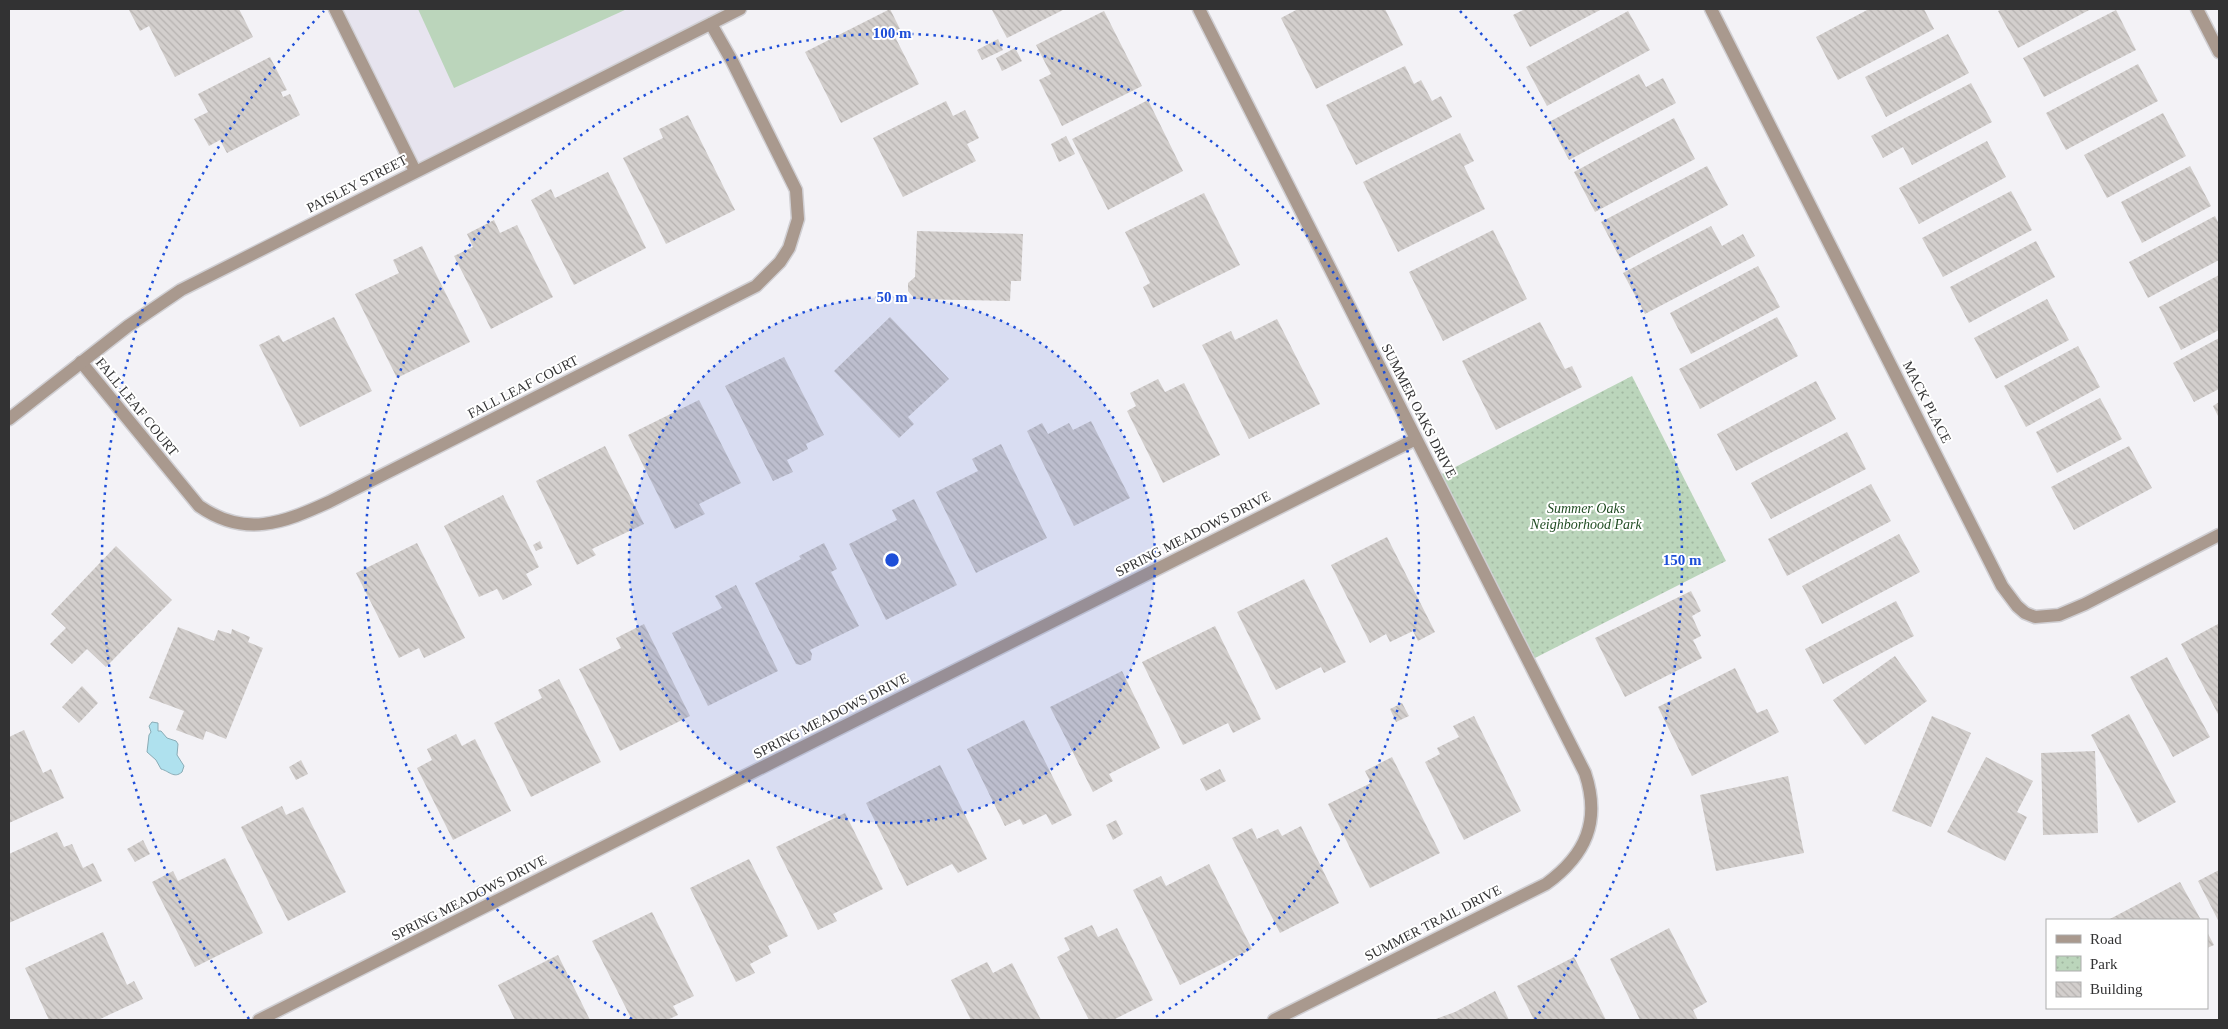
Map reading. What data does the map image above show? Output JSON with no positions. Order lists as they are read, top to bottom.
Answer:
{
  "streets": {
    "street": [
      "PAISLEY STREET",
      "FALL LEAF COURT",
      "MACK PLACE",
      "SUMMER OAKS DRIVE",
      "SPRING MEADOWS DRIVE",
      "SUMMER TRAIL DRIVE"
    ]
  },
  "crossings": [
    ["PAISLEY STREET", "FALL LEAF COURT"],
    ["SUMMER OAKS DRIVE", "SPRING MEADOWS DRIVE"],
    ["SUMMER OAKS DRIVE", "SUMMER TRAIL DRIVE"]
  ],
  "parks": ["Summer Oaks Neighborhood Park"],
  "legend": ["Road", "Park", "Building"],
  "rings": ["100 m", "50 m", "150 m"]
}
